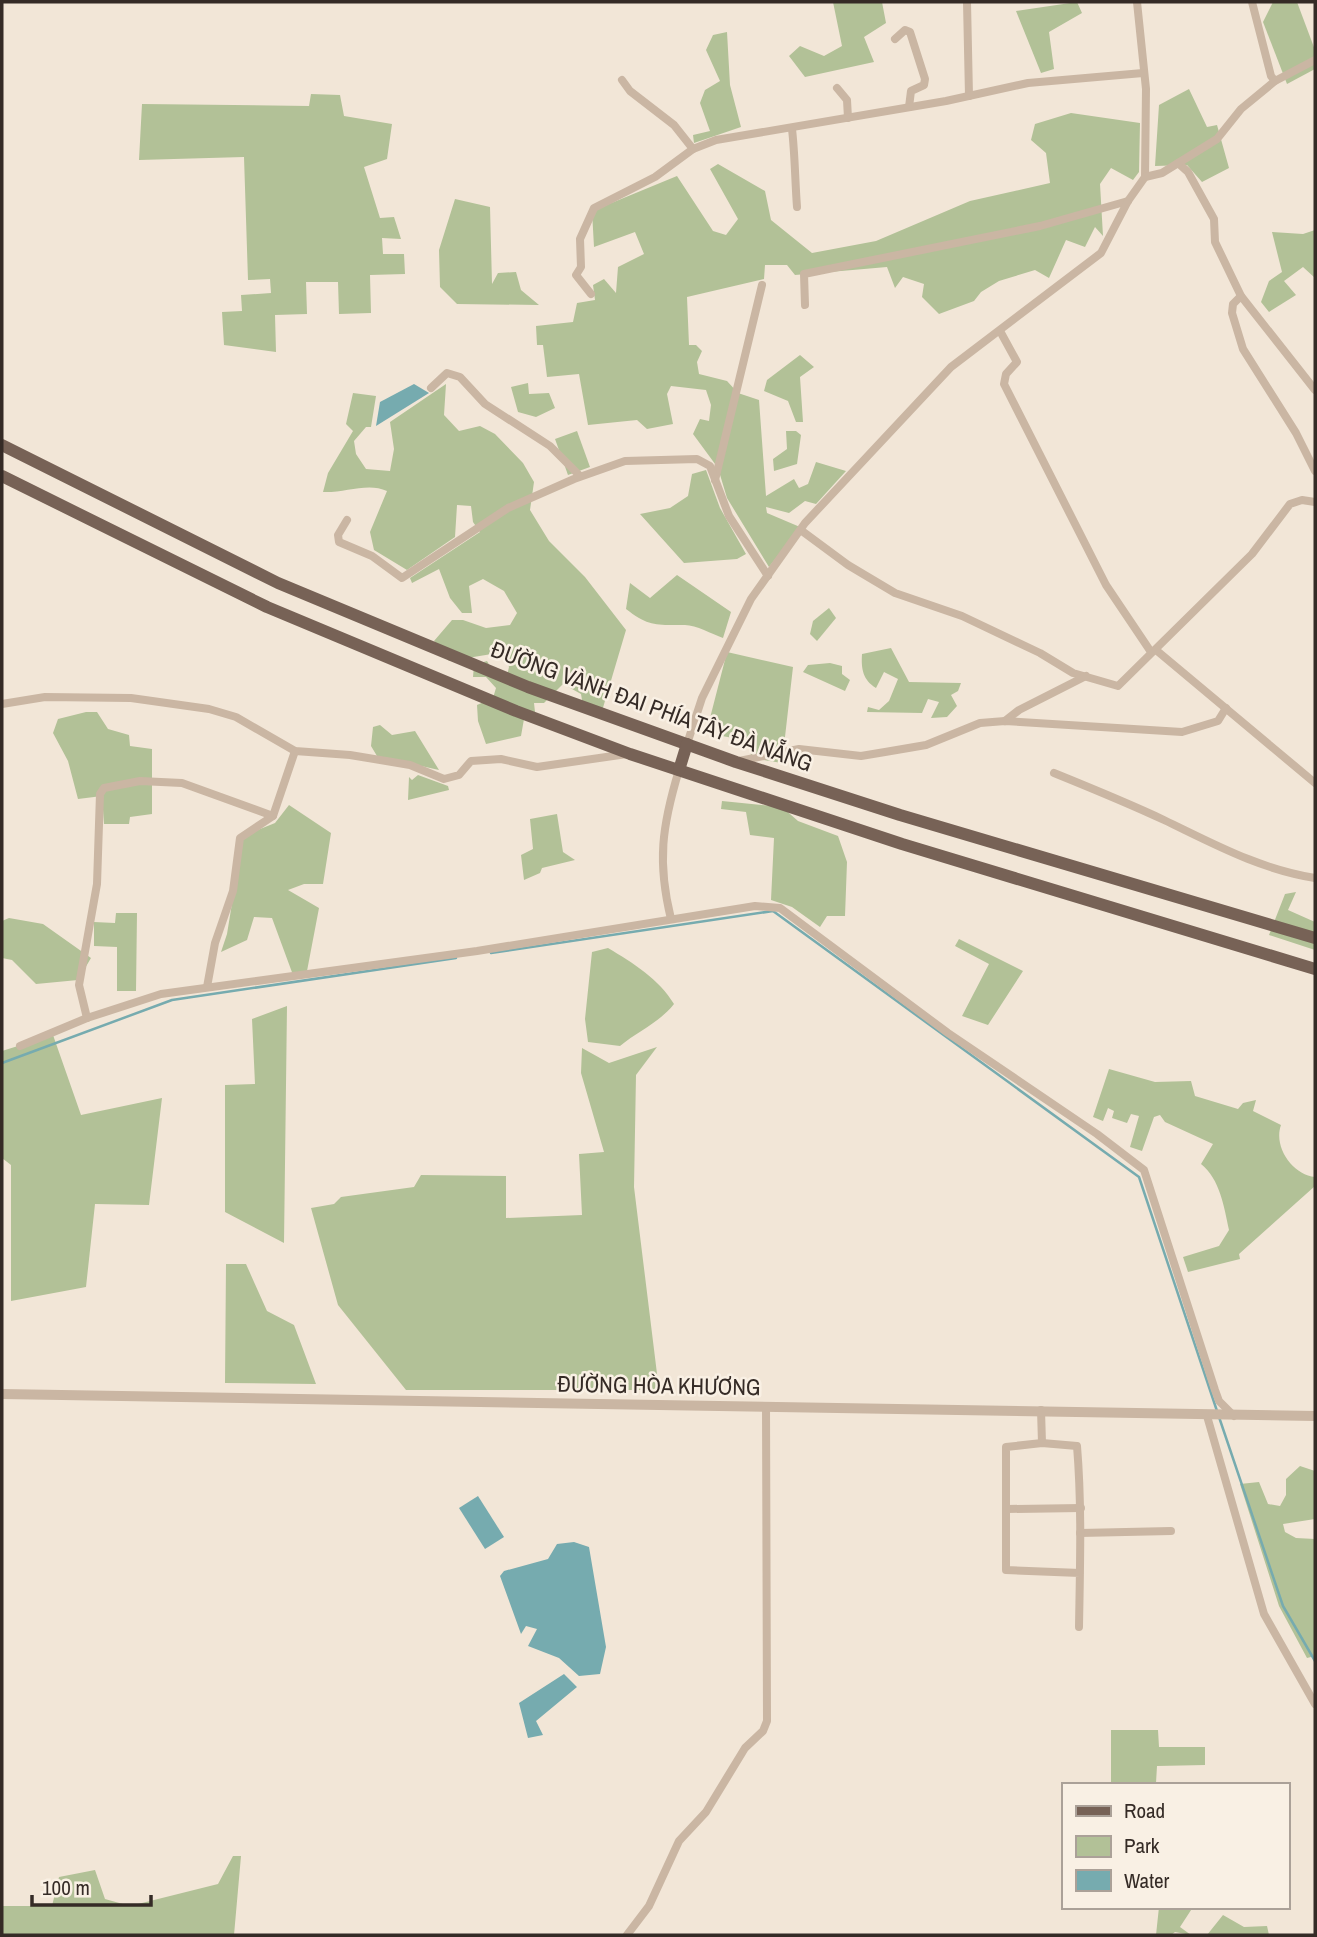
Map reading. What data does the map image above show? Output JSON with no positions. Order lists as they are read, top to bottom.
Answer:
{
  "streets": {
    "main road": ["ĐƯỜNG VÀNH ĐAI PHÍA TÂY ĐÀ NẴNG"],
    "street": ["ĐƯỜNG HÒA KHƯƠNG"]
  },
  "legend": ["Road", "Park", "Water"],
  "scale_bar": "100 m"
}
